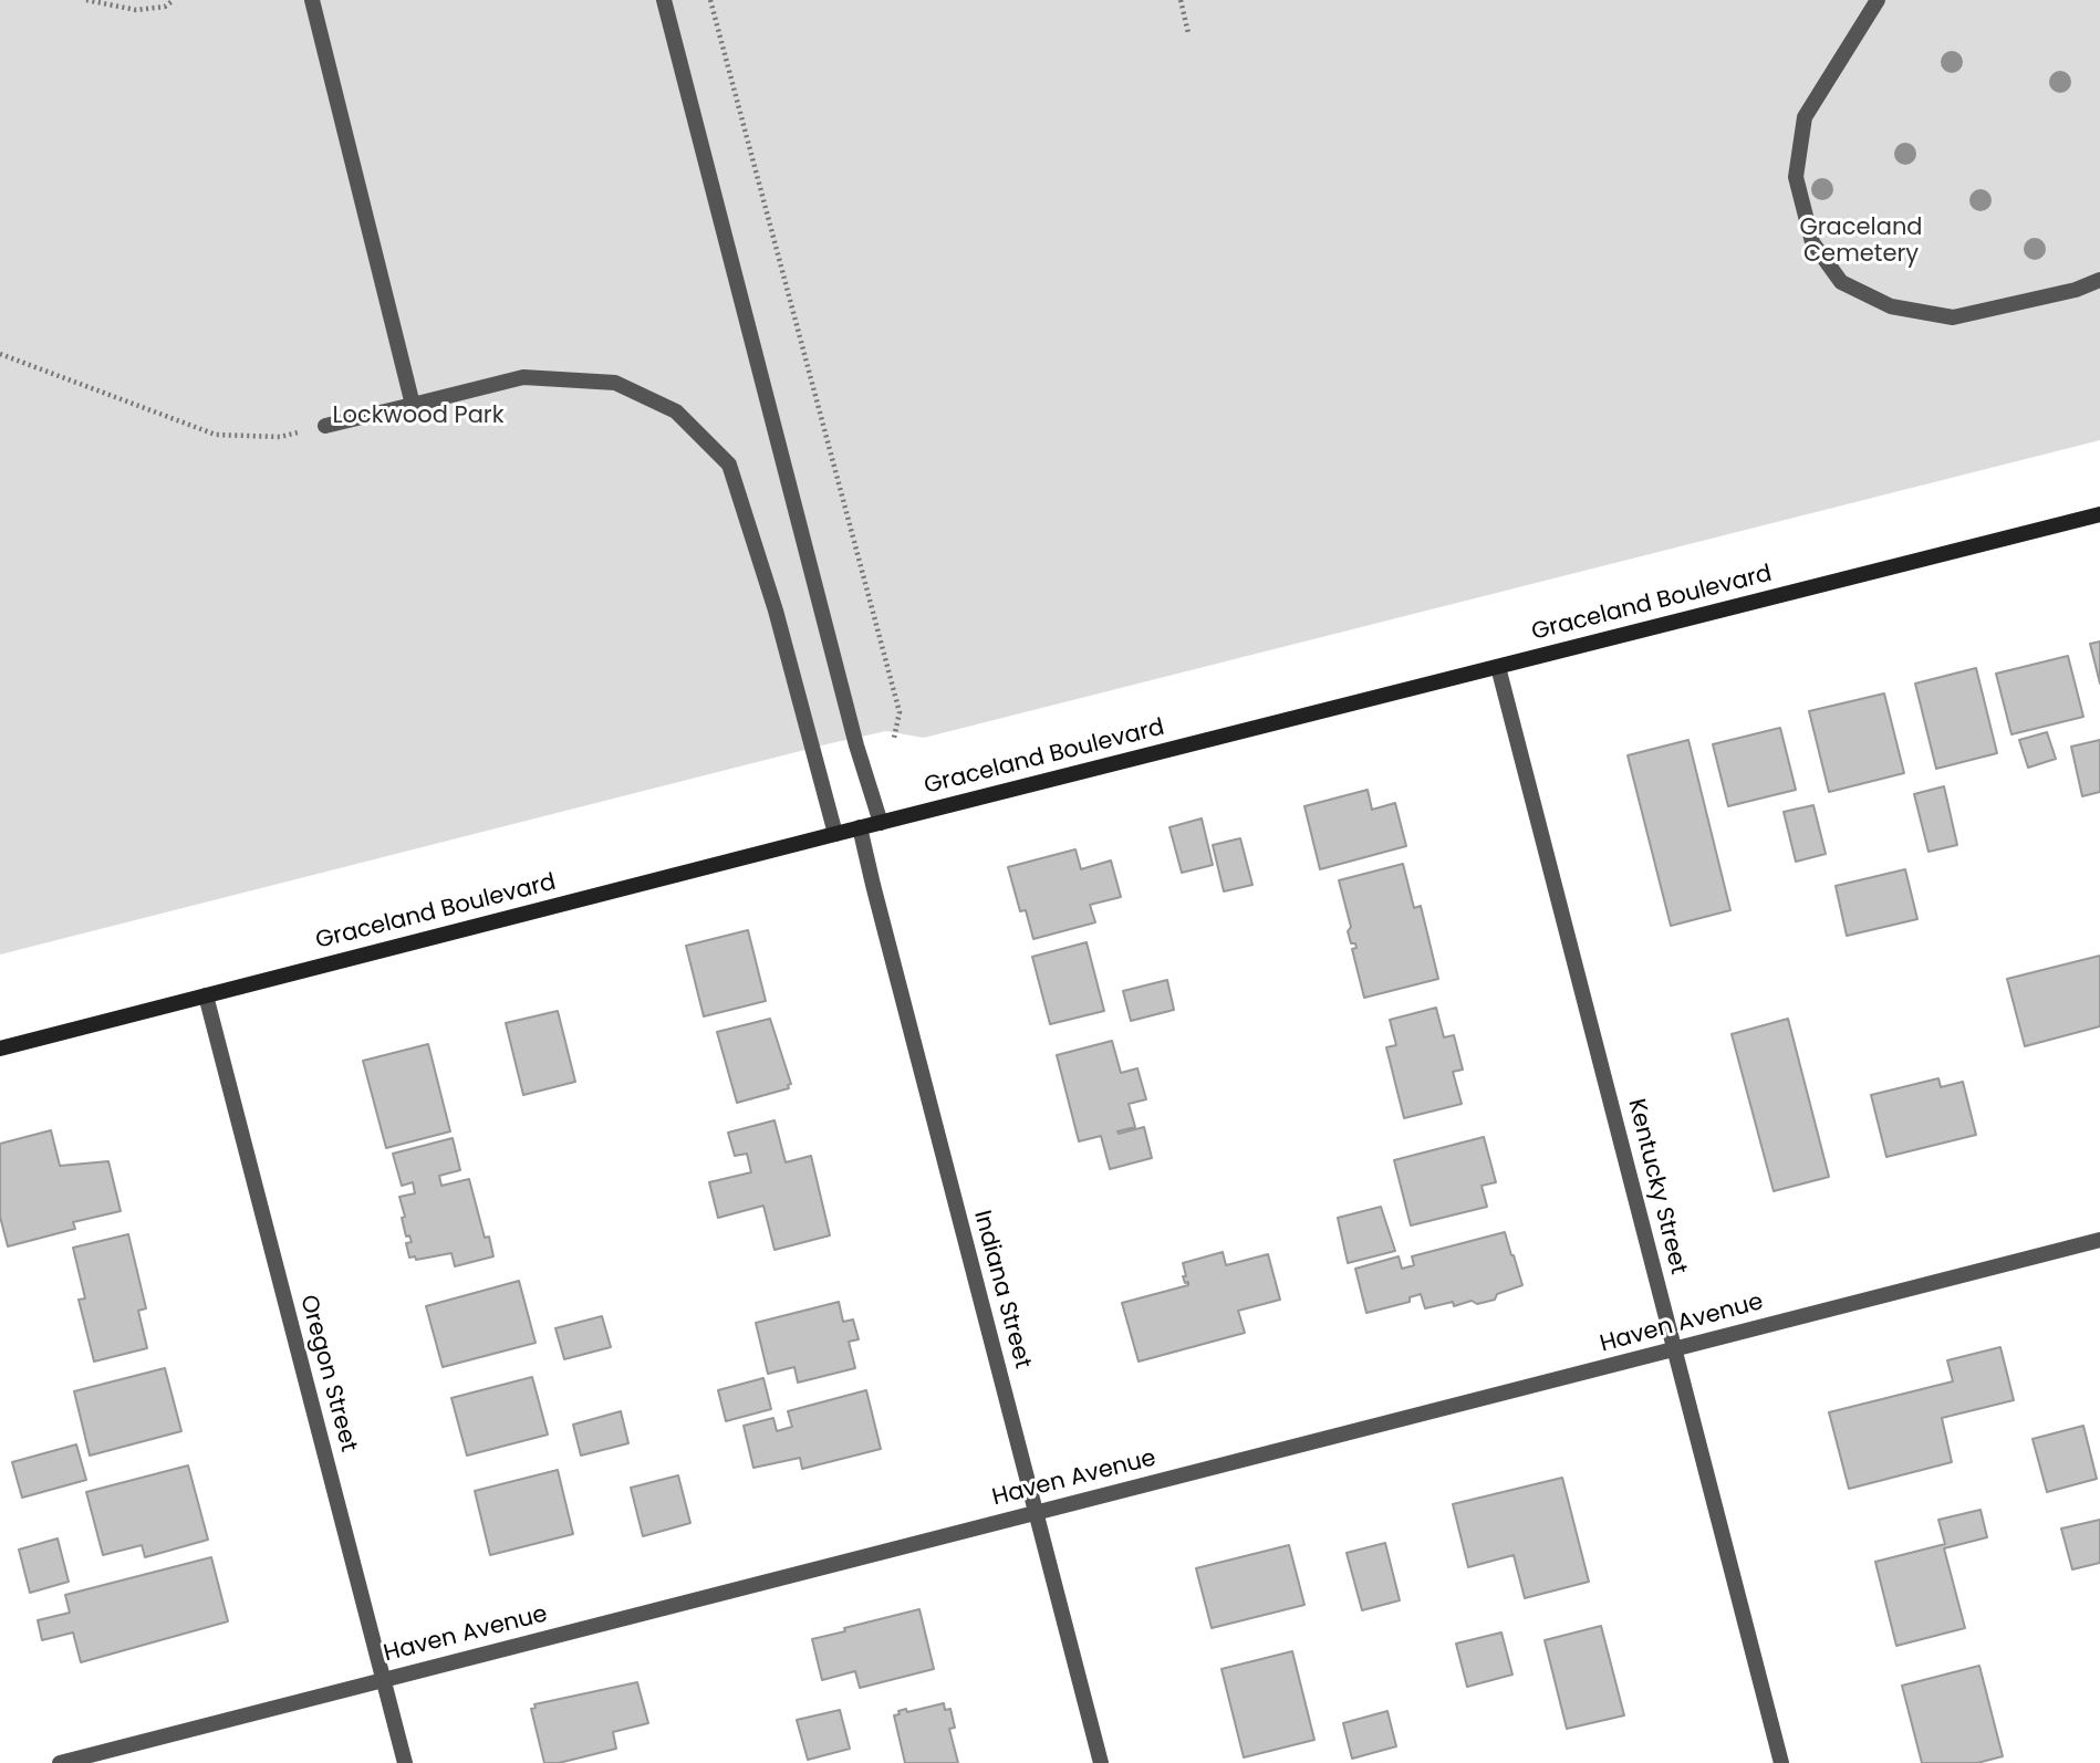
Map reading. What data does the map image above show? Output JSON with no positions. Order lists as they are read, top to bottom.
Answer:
{
  "streets": {
    "street": [
      "Graceland Boulevard",
      "Kentucky Street",
      "Indiana Street",
      "Haven Avenue",
      "Oregon Street"
    ]
  },
  "crossings": [
    ["Graceland Boulevard", "Kentucky Street"],
    ["Graceland Boulevard", "Indiana Street"],
    ["Graceland Boulevard", "Oregon Street"],
    ["Kentucky Street", "Haven Avenue"],
    ["Indiana Street", "Haven Avenue"],
    ["Haven Avenue", "Oregon Street"]
  ],
  "parks": ["Graceland Cemetery", "Lockwood Park"]
}
